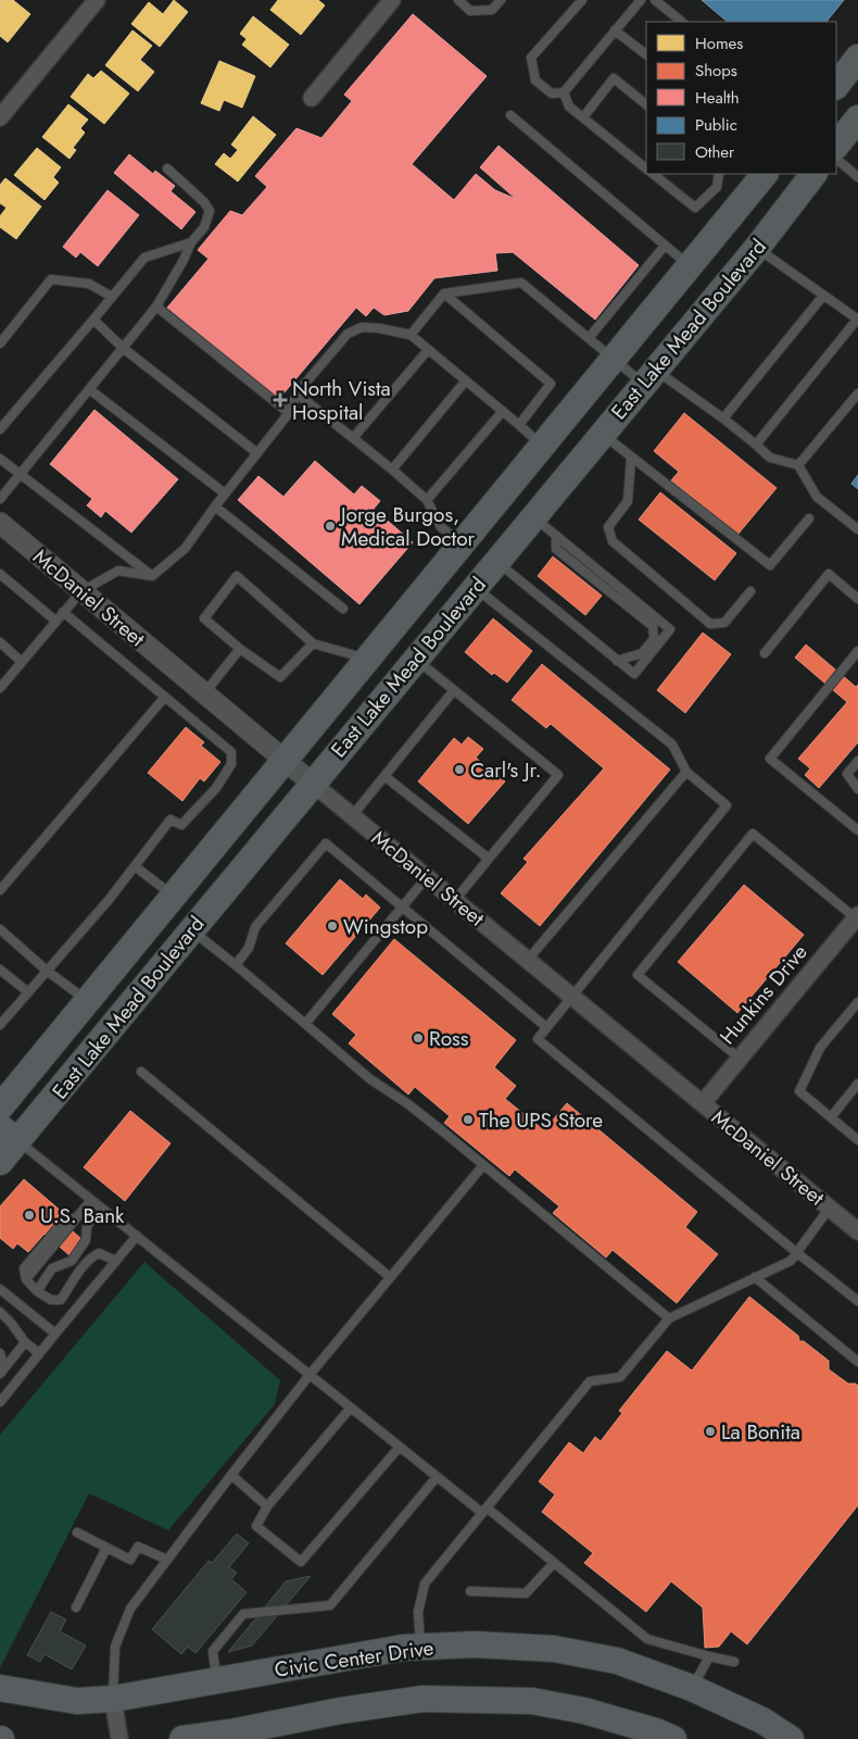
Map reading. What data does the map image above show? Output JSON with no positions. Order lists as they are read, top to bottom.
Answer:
{
  "streets": {
    "main road": ["East Lake Mead Boulevard", "Civic Center Drive"],
    "street": ["McDaniel Street", "Hunkins Drive"]
  },
  "crossings": [
    ["East Lake Mead Boulevard", "McDaniel Street"],
    ["McDaniel Street", "Hunkins Drive"]
  ],
  "places": {
    "health": ["North Vista Hospital"],
    "other": [
      "Jorge Burgos, Medical Doctor",
      "Carl's Jr.",
      "Wingstop",
      "Ross",
      "The UPS Store",
      "U.S. Bank",
      "La Bonita"
    ]
  },
  "legend": [
    "Homes",
    "Shops",
    "Health",
    "Public",
    "Other"
  ]
}
